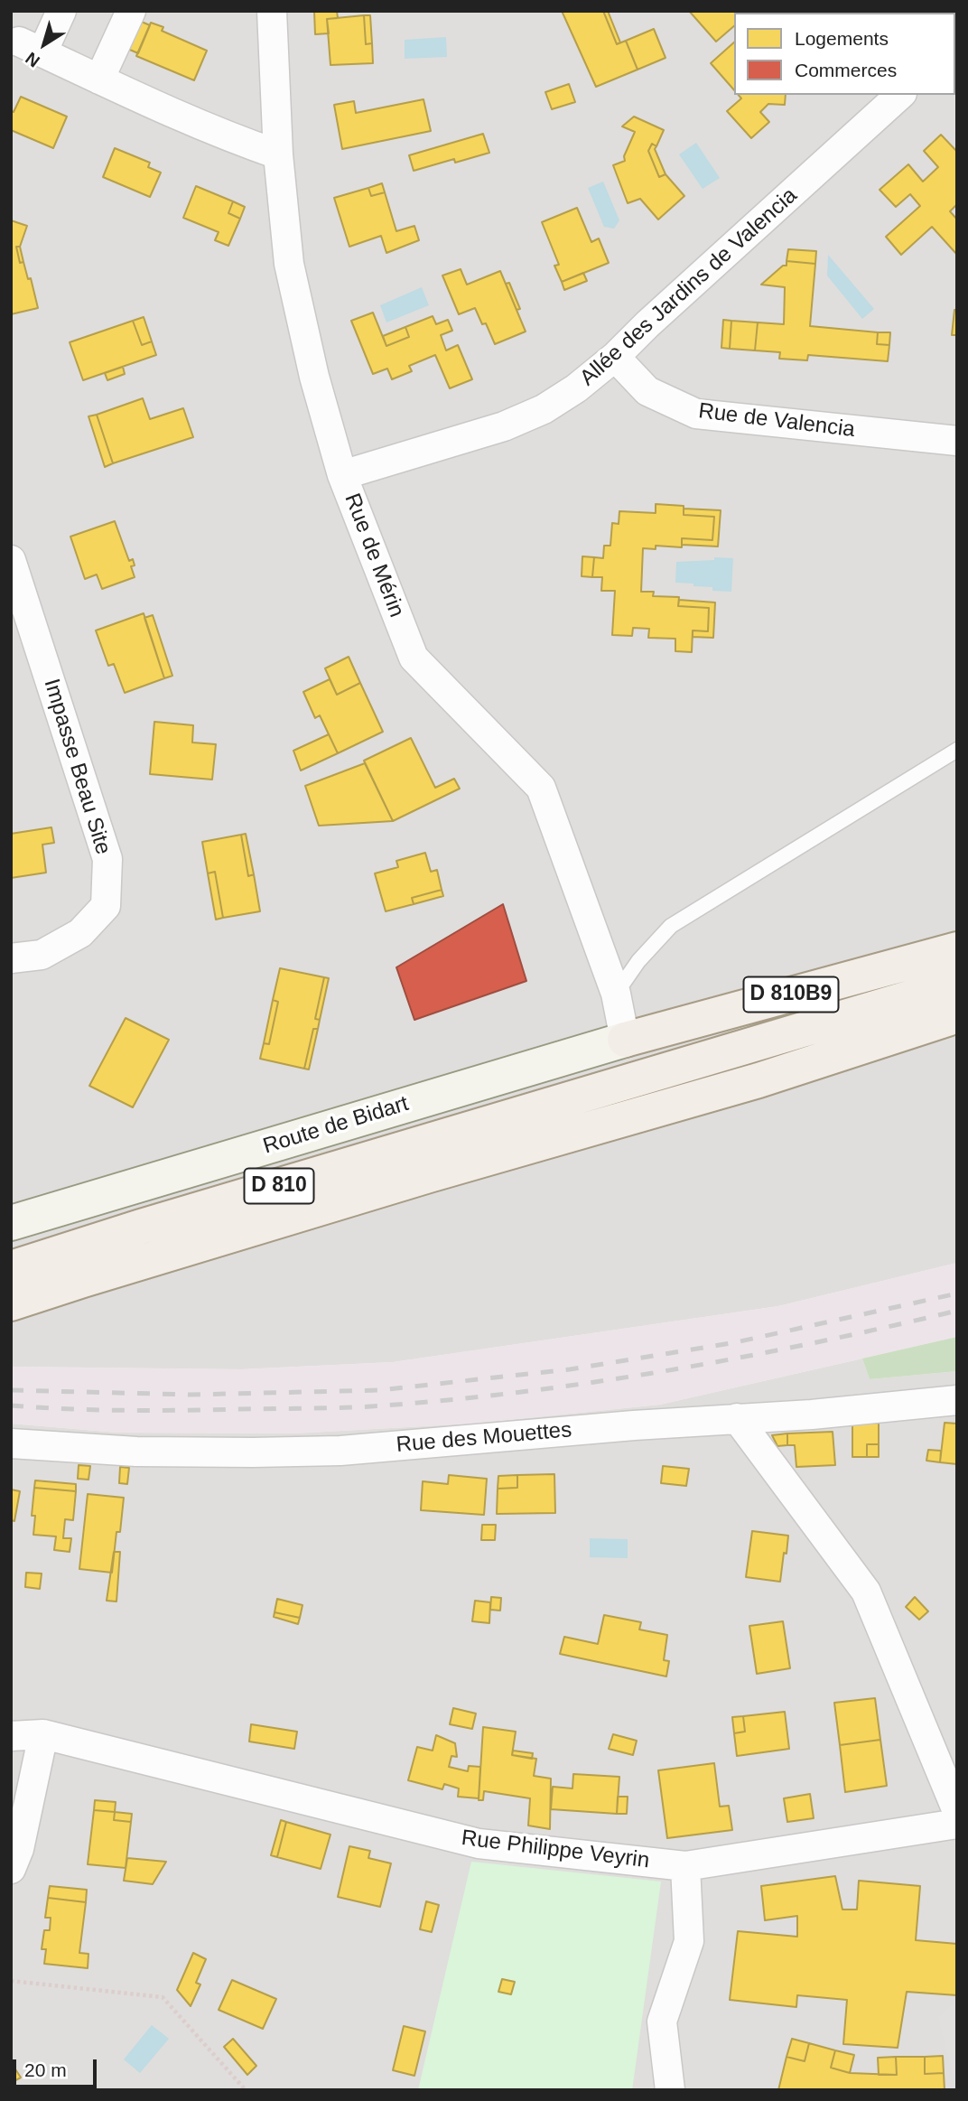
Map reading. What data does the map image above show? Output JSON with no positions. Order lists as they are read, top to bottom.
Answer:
{
  "streets": {
    "main road": ["D 810B9", "Route de Bidart", "D 810"],
    "street": [
      "Allée des Jardins de Valencia",
      "Rue de Valencia",
      "Rue de Mérin",
      "Impasse Beau Site",
      "Rue des Mouettes",
      "Rue Philippe Veyrin"
    ]
  },
  "crossings": [
    ["Allée des Jardins de Valencia", "Rue de Valencia"],
    ["Allée des Jardins de Valencia", "Rue de Mérin"],
    ["Rue de Mérin", "D 810B9"],
    ["Rue de Mérin", "Route de Bidart"],
    ["D 810B9", "Route de Bidart"]
  ],
  "legend": ["Logements", "Commerces"],
  "scale_bar": "20 m",
  "north": "bottom left"
}
